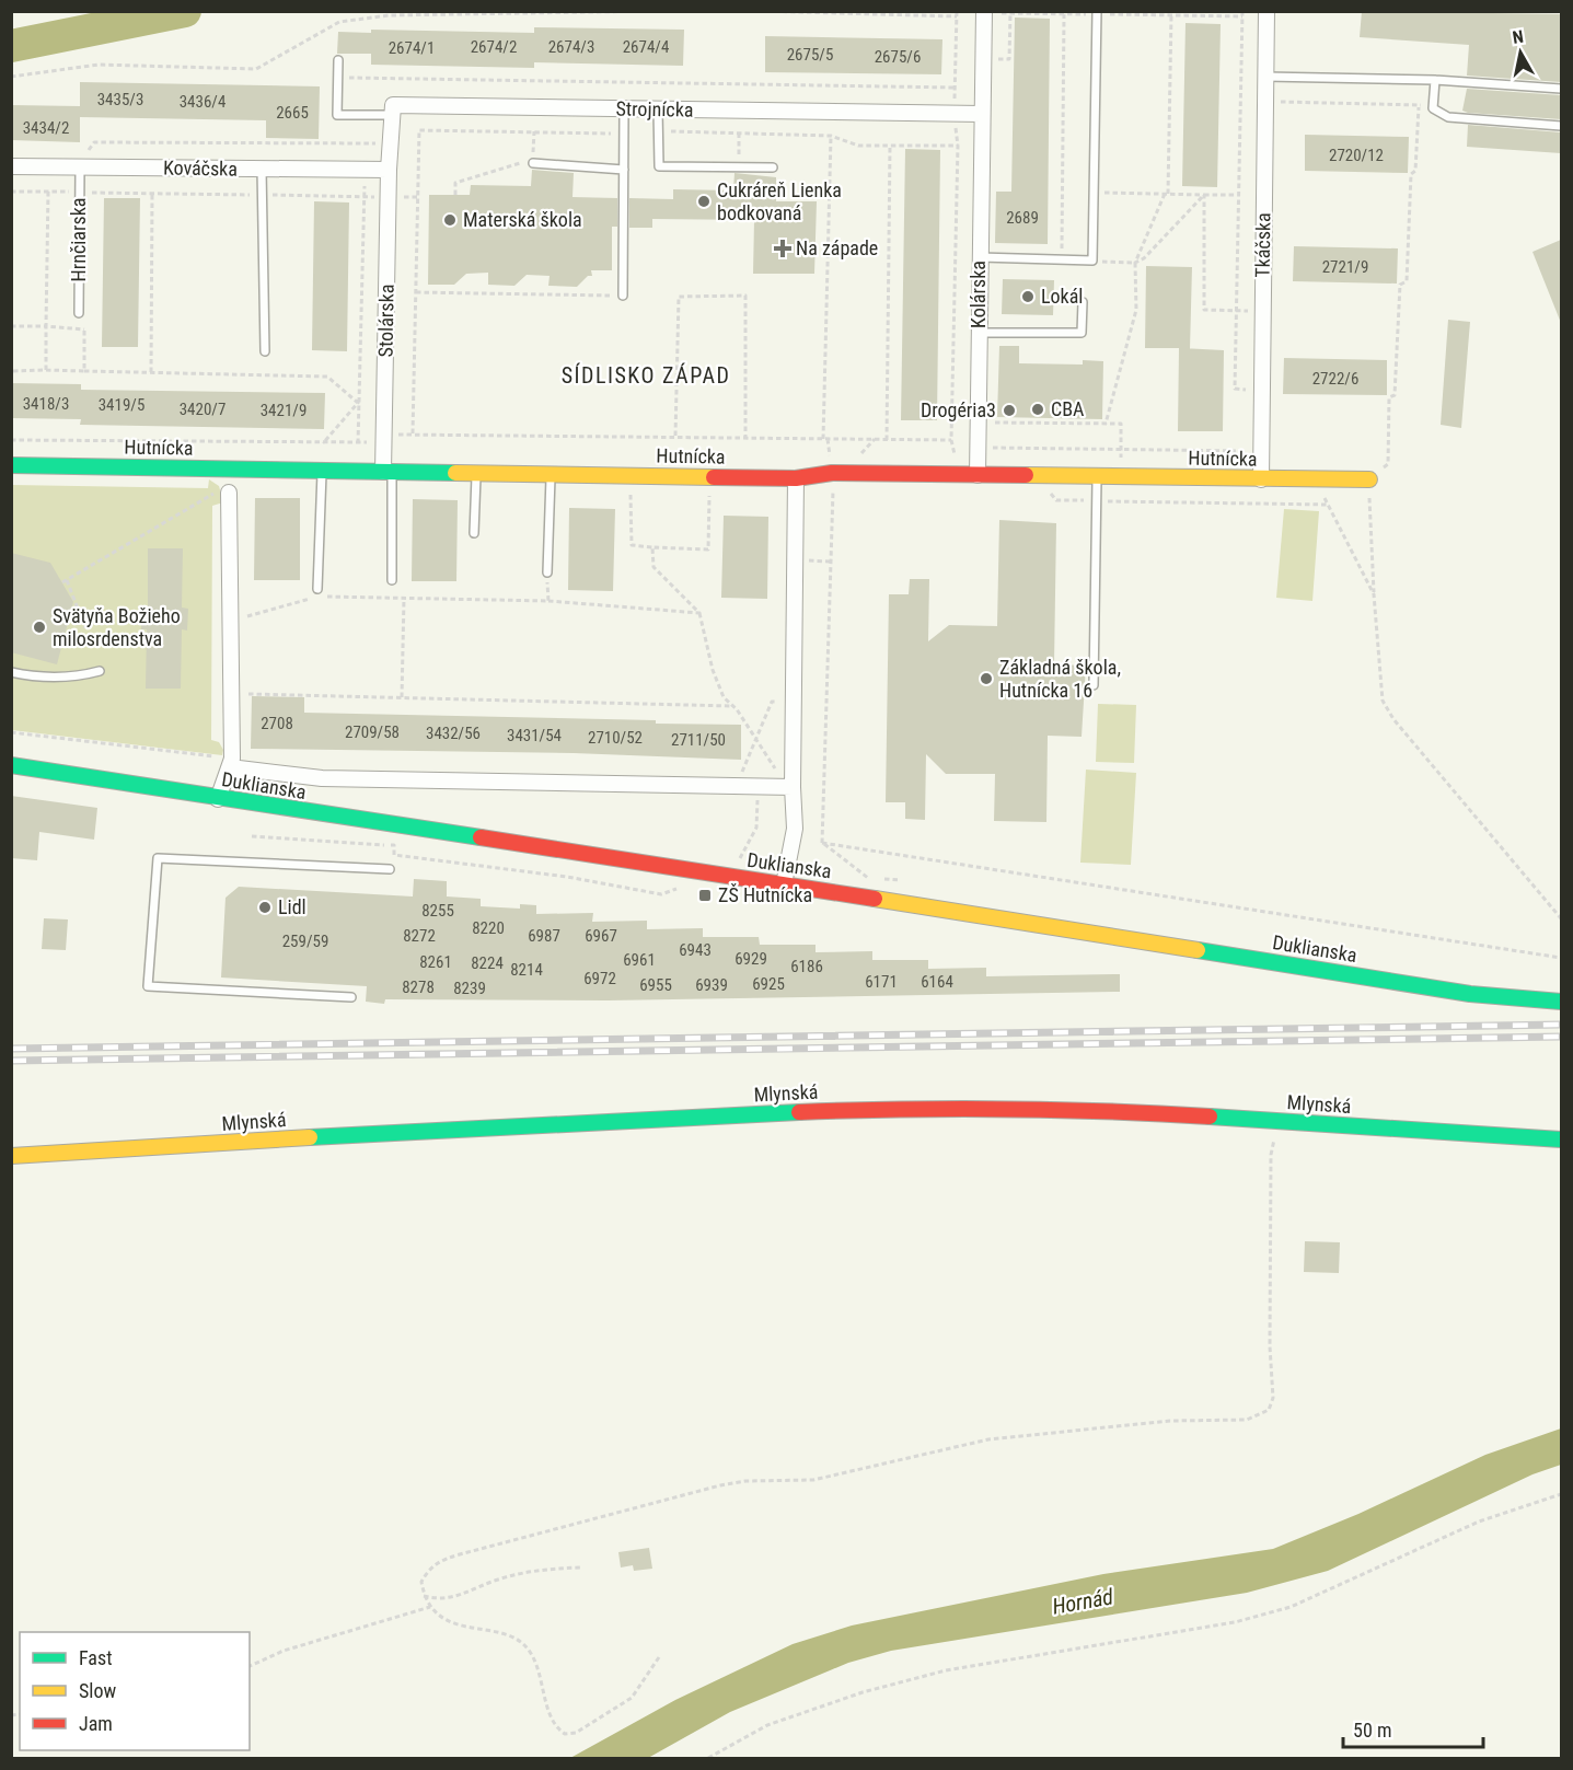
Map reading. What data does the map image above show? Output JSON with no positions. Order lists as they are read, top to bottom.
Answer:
{
  "streets": {
    "street": [
      "Strojnícka",
      "Kováčska",
      "Tkáčska",
      "Kolárska",
      "Stolárska",
      "Hutnícka",
      "Duklianska",
      "Mlynská"
    ],
    "lane": ["Hrnčiarska"]
  },
  "crossings": [
    ["Strojnícka", "Kolárska"],
    ["Kováčska", "Hrnčiarska"],
    ["Kováčska", "Stolárska"],
    ["Tkáčska", "Hutnícka"],
    ["Kolárska", "Hutnícka"],
    ["Stolárska", "Hutnícka"]
  ],
  "districts": ["SÍDLISKO ZÁPAD"],
  "water": ["Hornád"],
  "places": {
    "other": [
      "Cukráreň Lienka bodkovaná",
      "Materská škola",
      "Lokál",
      "CBA",
      "Drogéria3",
      "Svätyňa Božieho milosrdenstva",
      "Základná škola, Hutnícka 16",
      "Lidl"
    ],
    "health": ["Na západe"],
    "transit": ["ZŠ Hutnícka"]
  },
  "house_numbers": [
    "2674/2",
    "2674/3",
    "2674/4",
    "2674/1",
    "2675/5",
    "2675/6",
    "3435/3",
    "3436/4",
    "2665",
    "3434/2",
    "2720/12",
    "2689",
    "2721/9",
    "2722/6",
    "3418/3",
    "3419/5",
    "3420/7",
    "3421/9",
    "2708",
    "2709/58",
    "3432/56",
    "3431/54",
    "2710/52",
    "2711/50",
    "8255",
    "8220",
    "8272",
    "6987",
    "6967",
    "259/59",
    "6943",
    "6929",
    "6961",
    "8261",
    "8224",
    "6186",
    "8214",
    "6972",
    "6171",
    "6164",
    "6925",
    "6955",
    "6939",
    "8278",
    "8239"
  ],
  "legend": ["Fast", "Slow", "Jam"],
  "scale_bar": "50 m",
  "north": "top"
}
